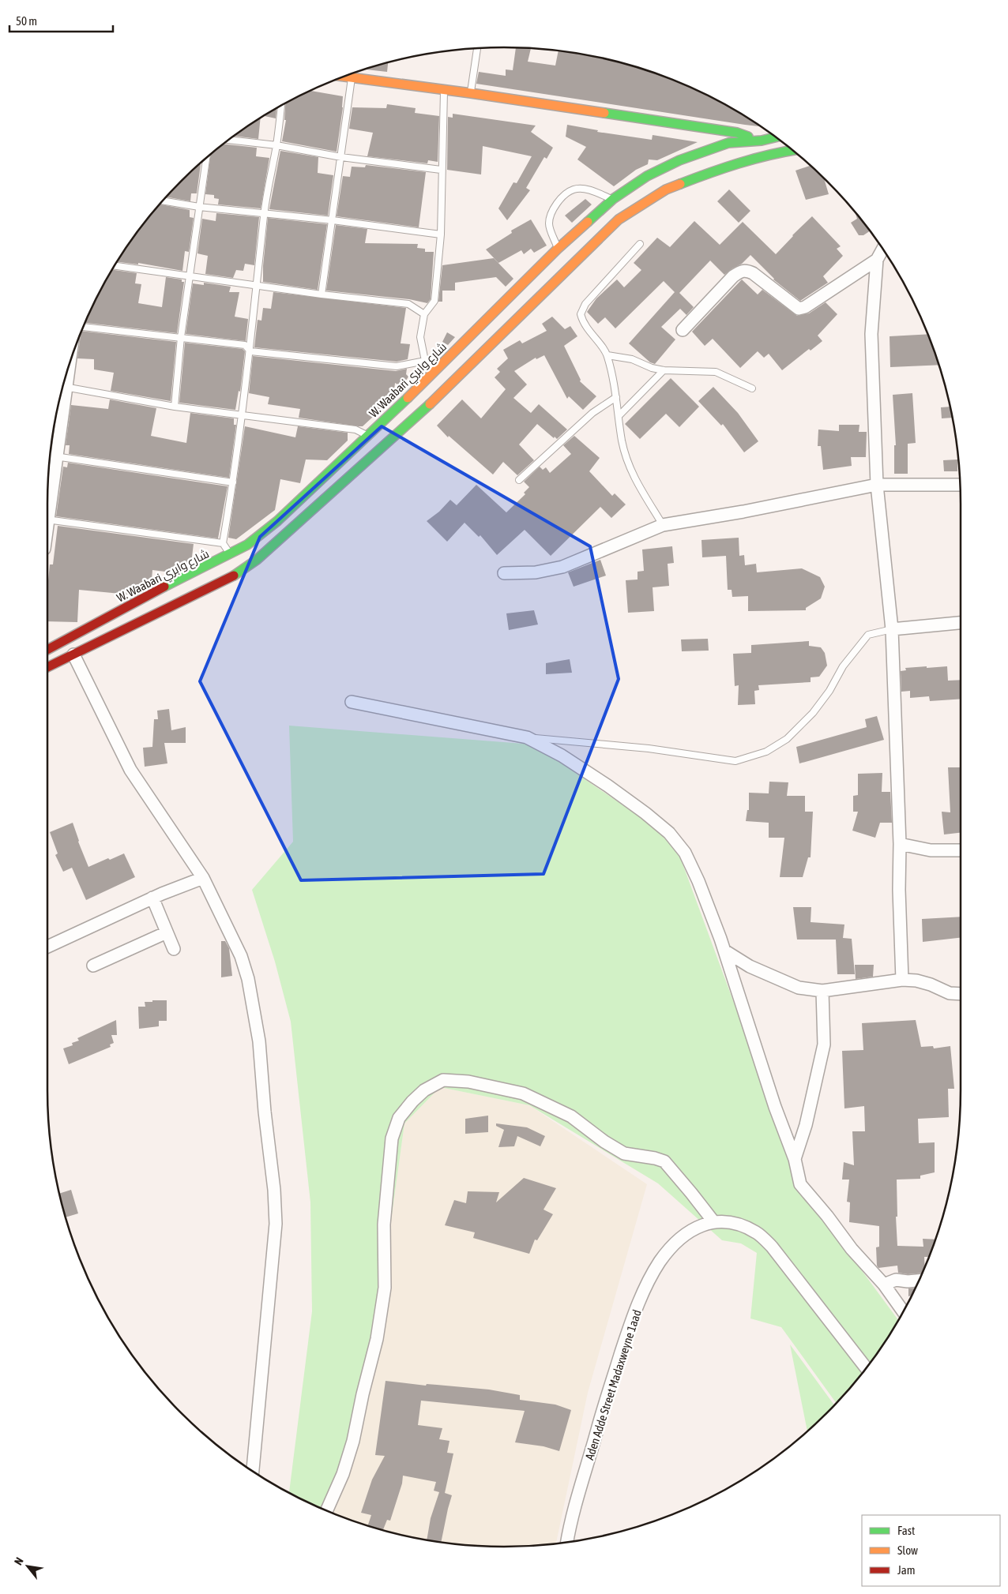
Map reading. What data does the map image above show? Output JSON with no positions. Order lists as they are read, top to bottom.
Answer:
{
  "streets": {
    "main road": ["W. Waabari شارع وابري"],
    "street": ["Aden Adde Street Madaxweyne 1aad"]
  },
  "legend": ["Fast", "Slow", "Jam"],
  "scale_bar": "50 m",
  "north": "top left"
}
